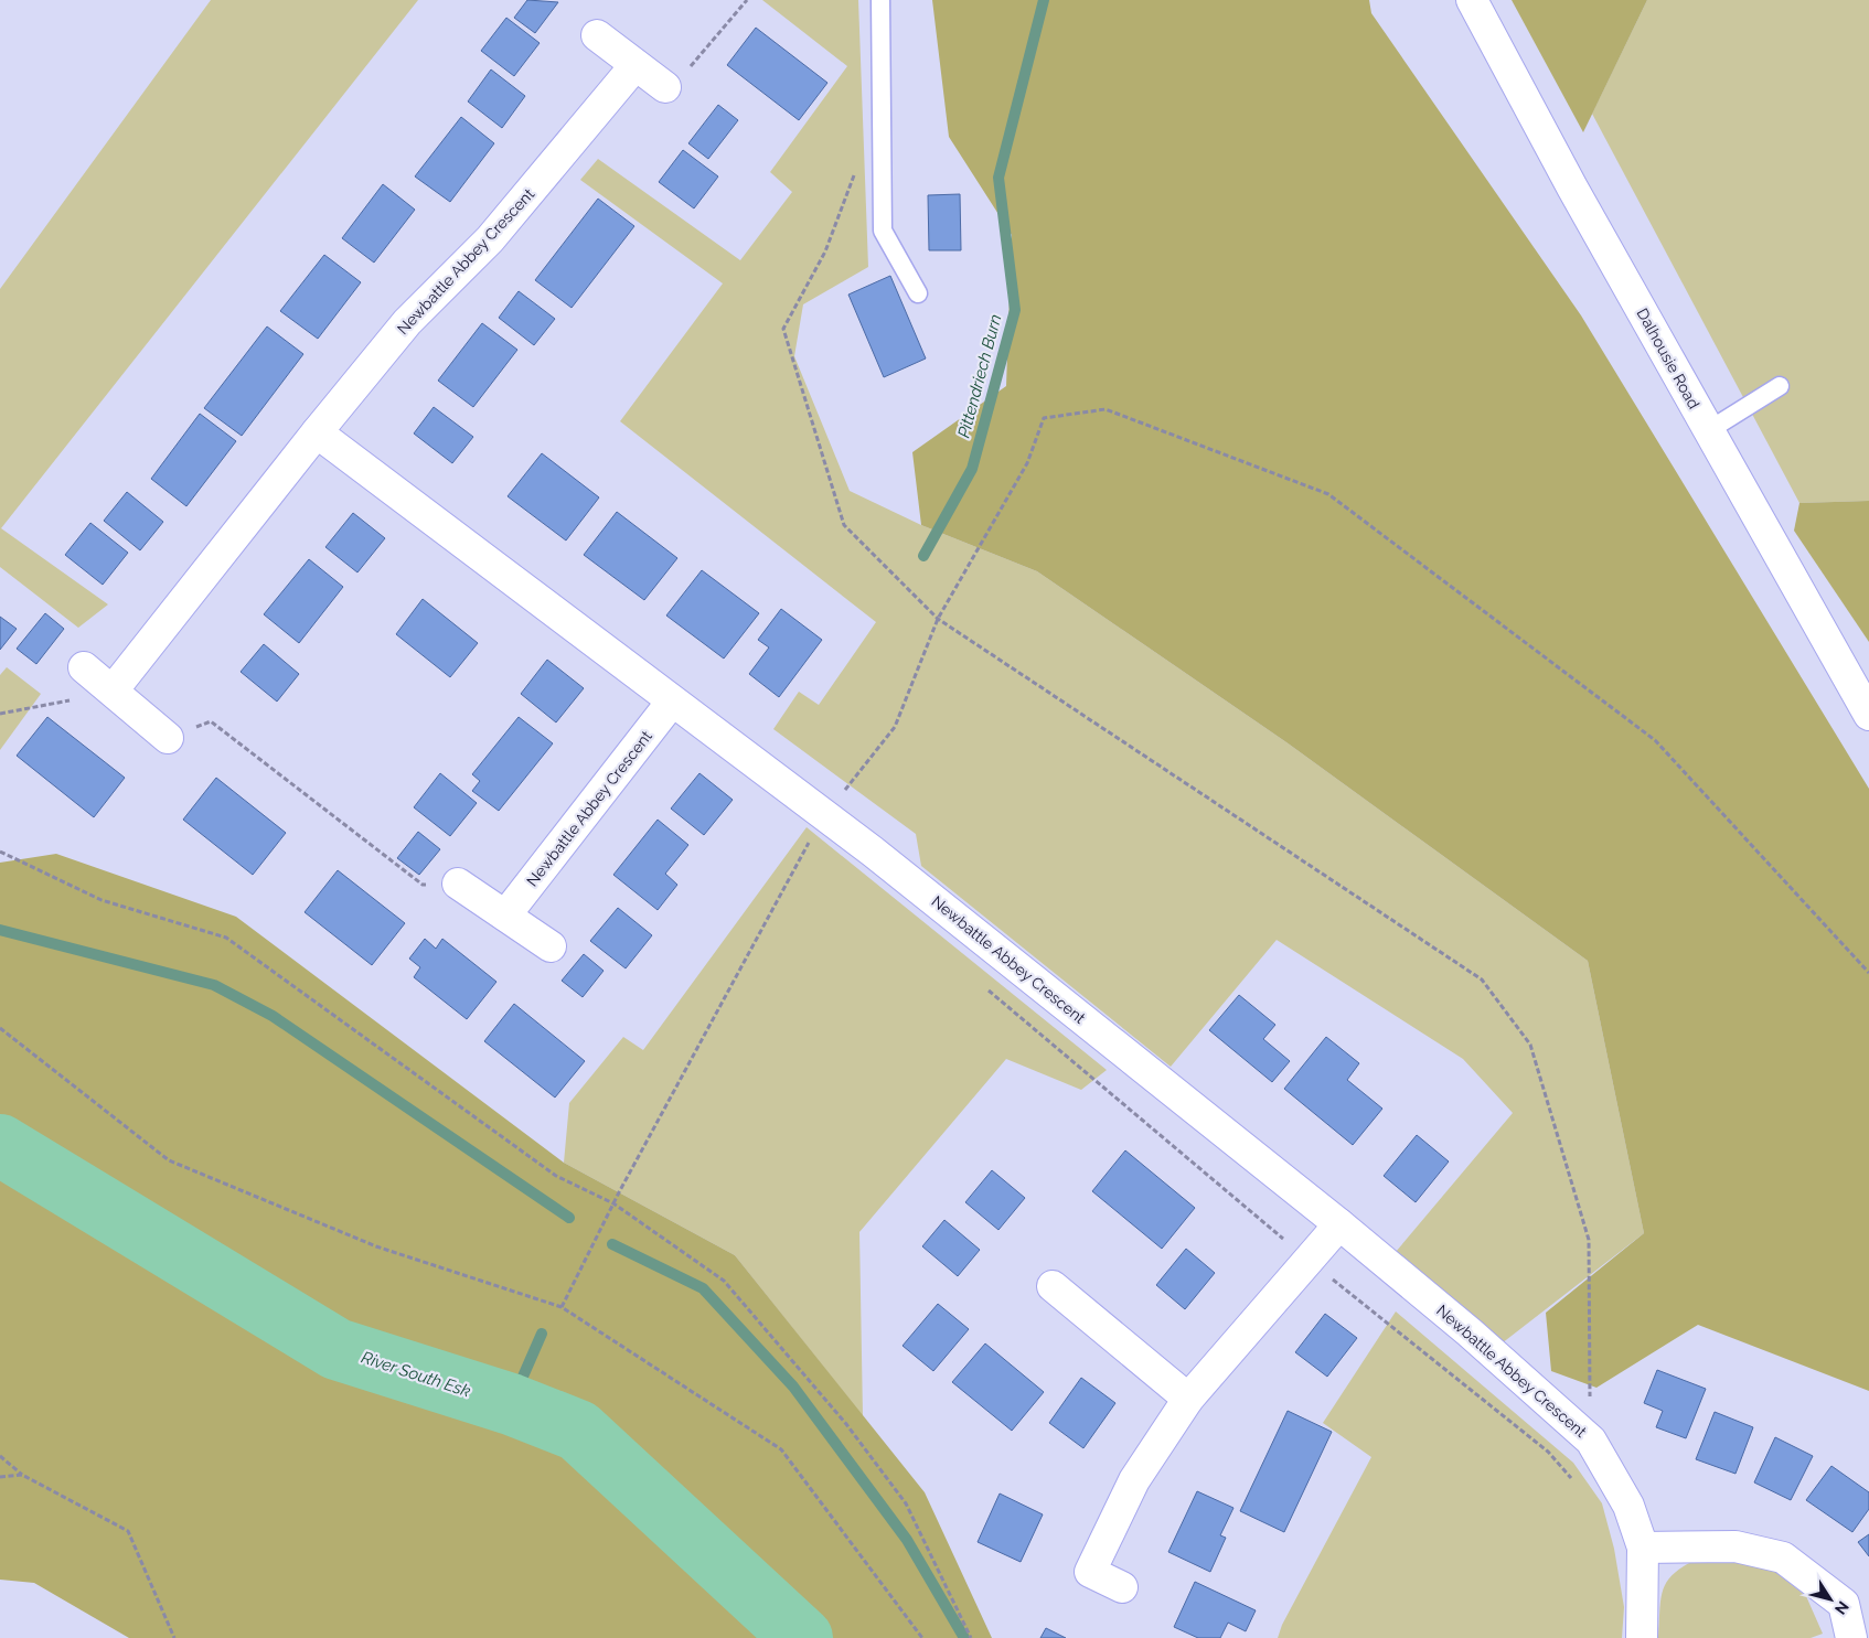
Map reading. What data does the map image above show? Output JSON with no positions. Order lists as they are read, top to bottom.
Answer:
{
  "streets": {
    "street": ["Newbattle Abbey Crescent", "Dalhousie Road"]
  },
  "water": ["Pittendriech Burn", "River South Esk"],
  "north": "bottom right"
}
